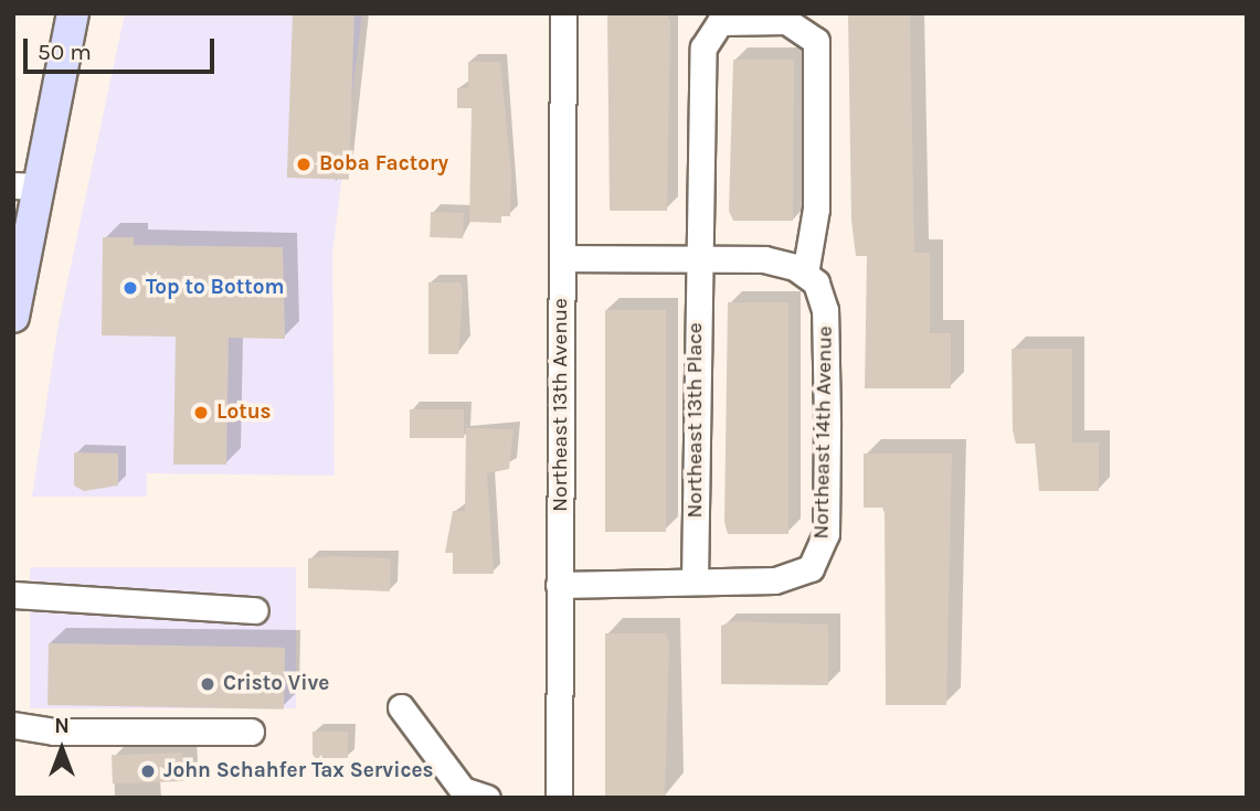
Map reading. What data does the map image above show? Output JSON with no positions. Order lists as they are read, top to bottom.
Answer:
{
  "streets": {
    "street": ["Northeast 13th Avenue", "Northeast 13th Place", "Northeast 14th Avenue"]
  },
  "crossings": [
    ["Northeast 13th Place", "Northeast 14th Avenue"]
  ],
  "places": [
    "Boba Factory",
    "Top to Bottom",
    "Lotus",
    "Cristo Vive",
    "John Schahfer Tax Services"
  ],
  "scale_bar": "50 m",
  "north": "top"
}
